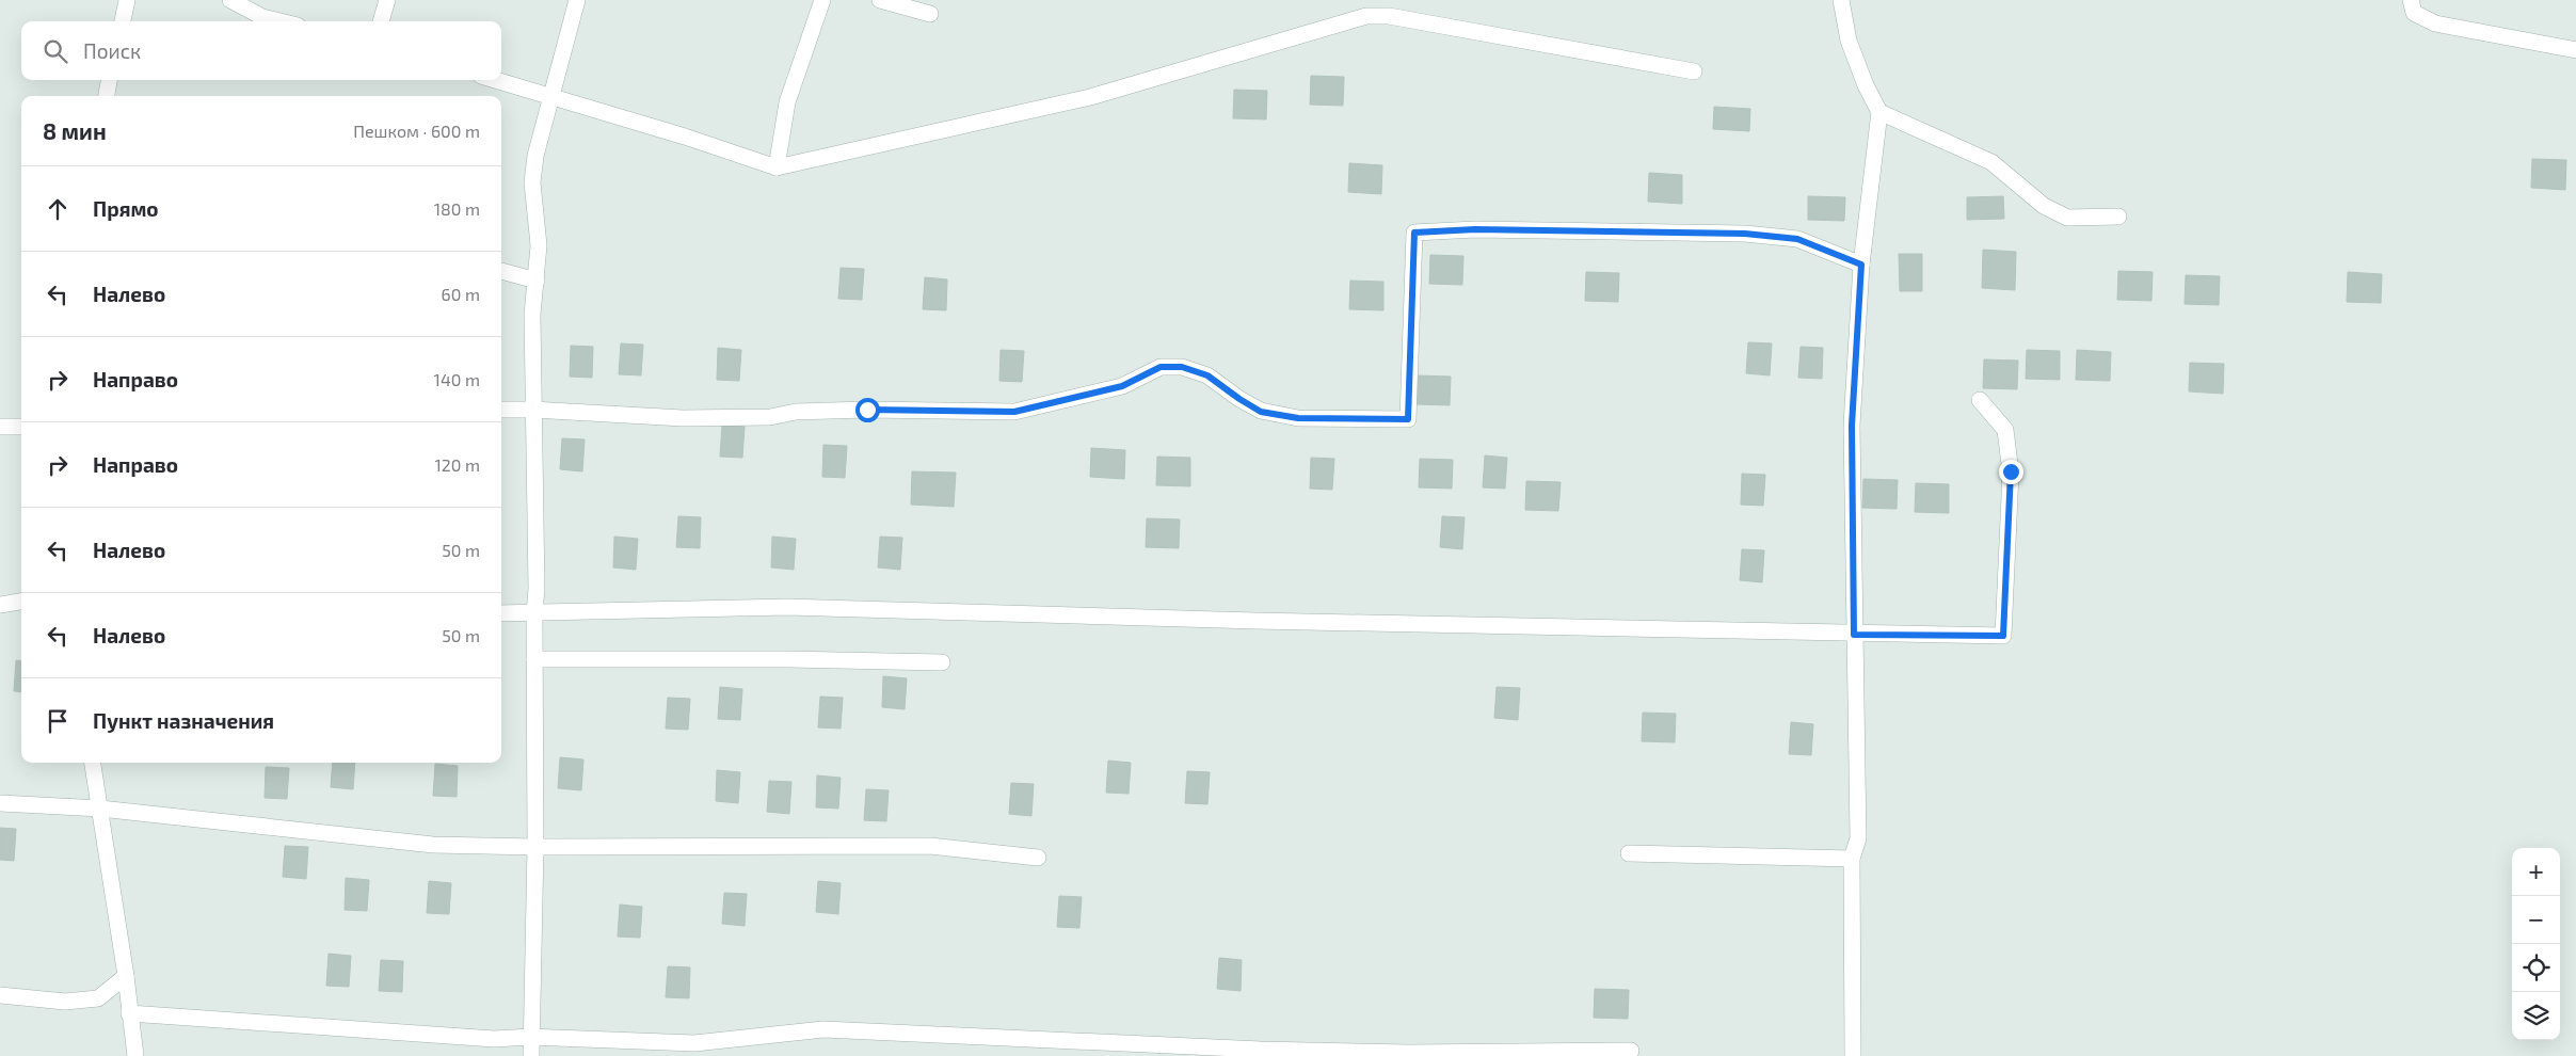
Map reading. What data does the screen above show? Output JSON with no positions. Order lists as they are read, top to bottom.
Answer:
{
  "page": {
    "search": "Поиск",
    "heading": ["8 мин", "Пешком · 600 m"],
    "list": [
      ["Прямо", "180 m"],
      ["Налево", "60 m"],
      ["Направо", "140 m"],
      ["Направо", "120 m"],
      ["Налево", "50 m"],
      ["Налево", "50 m"],
      "Пункт назначения"
    ],
    "map_buttons": ["+", "−"]
  }
}
